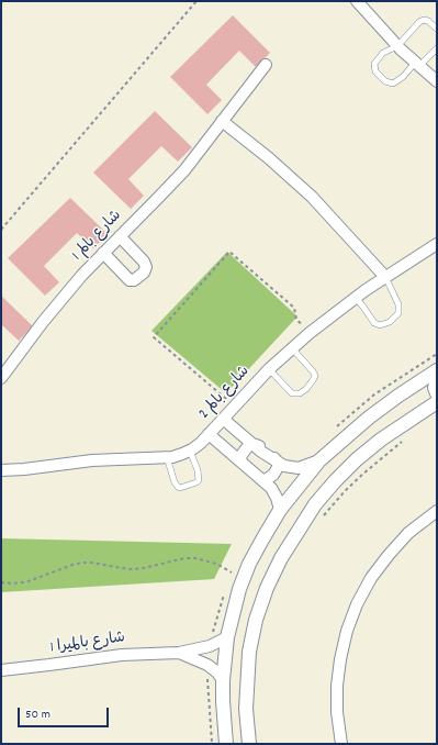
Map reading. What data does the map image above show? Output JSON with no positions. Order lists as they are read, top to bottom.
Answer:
{
  "streets": {
    "street": ["شارع بالم 1", "شارع بالم 2", "شارع بالميرا 1"]
  },
  "scale_bar": "50 m"
}
